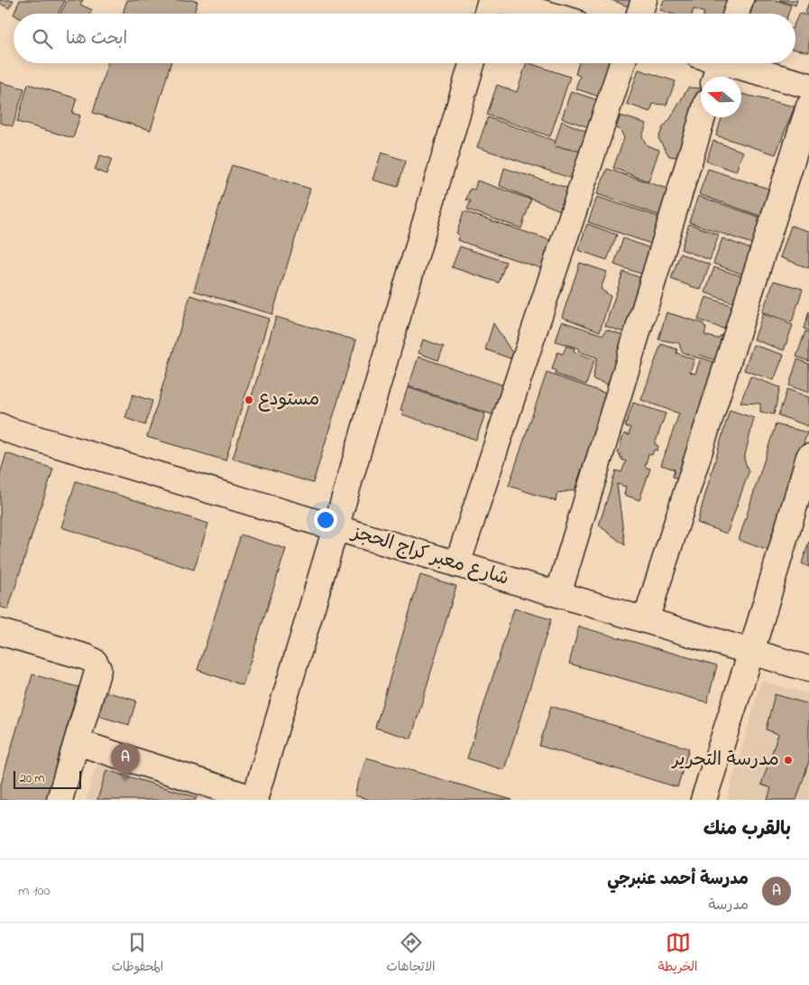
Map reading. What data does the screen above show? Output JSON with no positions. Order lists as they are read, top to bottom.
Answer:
{
  "streets": {
    "street": ["شارع معبر كراج الحجز"]
  },
  "places": ["مستودع", "مدرسة التحرير"],
  "scale_bar": "20 m",
  "north": "left",
  "page": {
    "search": "ابحث هنا",
    "pins": "A",
    "scale": "20 m",
    "heading": "بالقرب منك",
    "list": [
      {
        "mark": "A",
        "name": "مدرسة أحمد عنبرجي",
        "note": "مدرسة",
        "value": "100 m"
      }
    ],
    "nav": ["الخريطة", "الاتجاهات", "المحفوظات"]
  }
}
